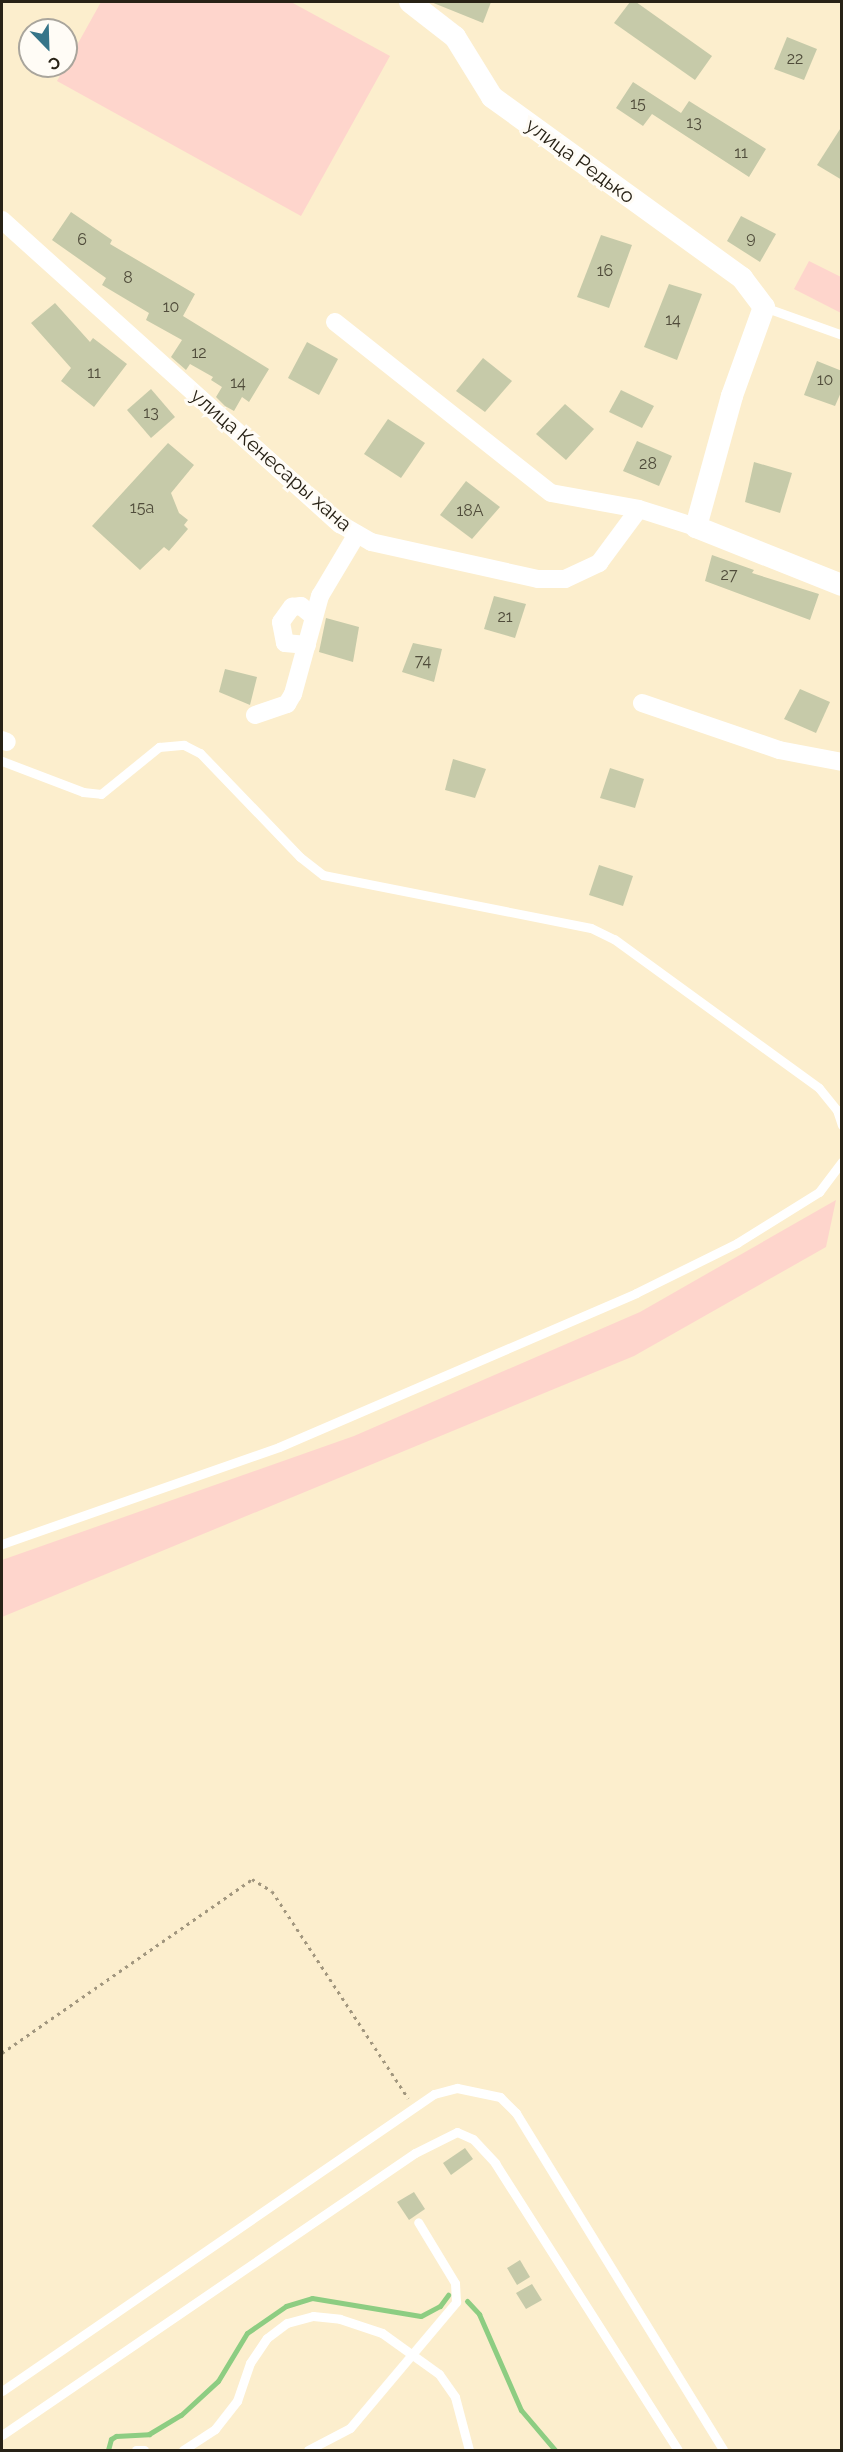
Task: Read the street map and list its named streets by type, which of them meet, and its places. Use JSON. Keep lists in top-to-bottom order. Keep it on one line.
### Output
{"streets":{"street":["улица Редько","улица Кенесары хана"]},"house_numbers":["22","15","13","11","9","6","16","8","10","14","12","11","10","14","13","28","15а","18А","27","21","74"],"north":"bottom right"}
